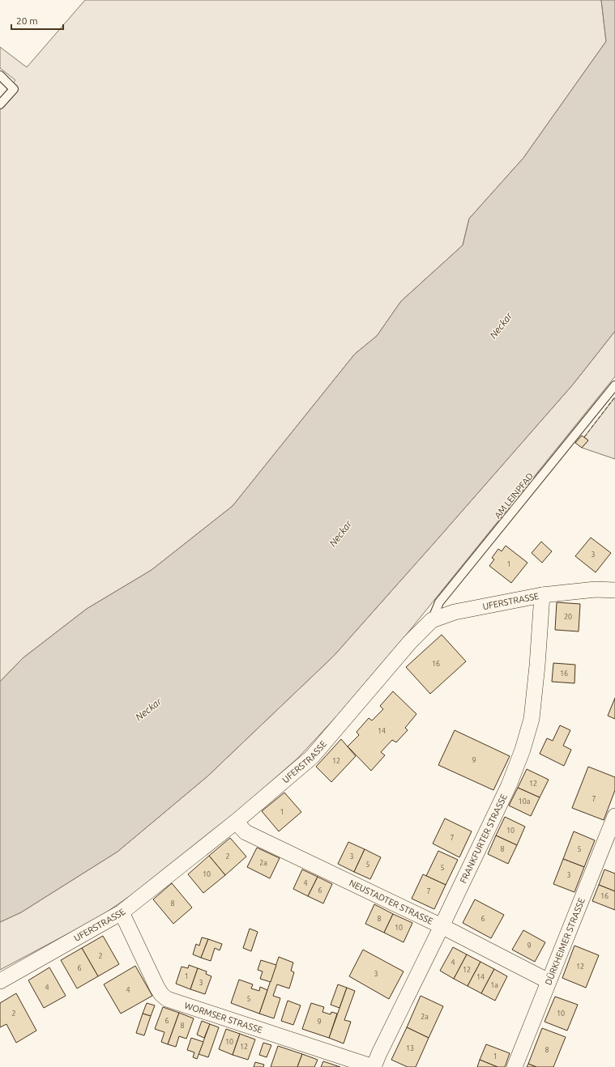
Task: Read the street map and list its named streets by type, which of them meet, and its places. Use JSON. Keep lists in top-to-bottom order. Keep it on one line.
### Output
{"streets":{"street":["UFERSTRASSE","FRANKFURTER STRASSE","NEUSTADTER STRASSE","DÜRKHEIMER STRASSE","WORMSER STRASSE"],"lane":["AM LEINPFAD"]},"crossings":[["AM LEINPFAD","UFERSTRASSE"],["UFERSTRASSE","FRANKFURTER STRASSE"],["UFERSTRASSE","NEUSTADTER STRASSE"],["UFERSTRASSE","WORMSER STRASSE"],["FRANKFURTER STRASSE","NEUSTADTER STRASSE"],["FRANKFURTER STRASSE","WORMSER STRASSE"],["NEUSTADTER STRASSE","DÜRKHEIMER STRASSE"]],"water":["Neckar"],"house_numbers":["3","1","20","16","16","14","9","12","12","7","10a","1","10","7","8","5","2","3","2a","5","5","10","3","4","6","7","16","8","8","6","10","9","2","4","12","6","12","3","1","14","3","1a","4","4","5","2","10","2a","6","9","8","10","12","13","8","1"],"scale_bar":"20 m"}
